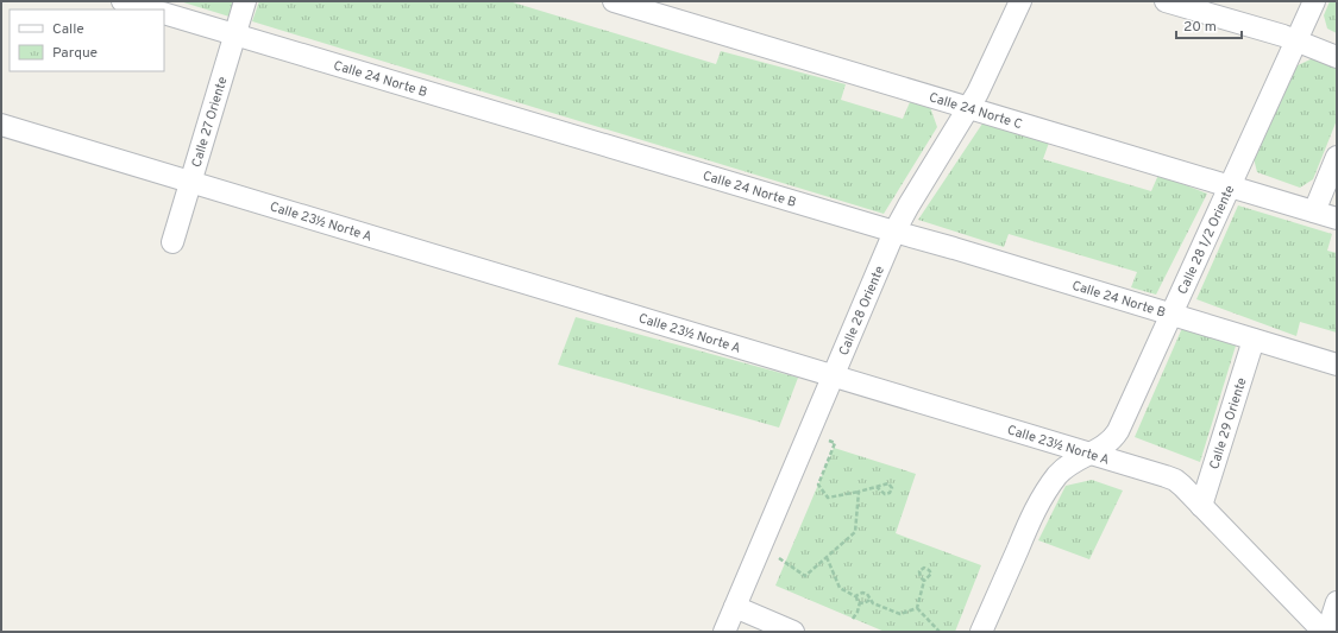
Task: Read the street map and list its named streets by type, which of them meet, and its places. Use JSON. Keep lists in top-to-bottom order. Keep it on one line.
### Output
{"streets":{"street":["Calle 24 Norte B","Calle 24 Norte C","Calle 27 Oriente","Calle 23½ Norte A","Calle 28 1/2 Oriente","Calle 28 Oriente","Calle 29 Oriente"]},"crossings":[["Calle 24 Norte B","Calle 27 Oriente"],["Calle 24 Norte B","Calle 28 1/2 Oriente"],["Calle 24 Norte B","Calle 28 Oriente"],["Calle 24 Norte B","Calle 29 Oriente"],["Calle 24 Norte C","Calle 28 1/2 Oriente"],["Calle 24 Norte C","Calle 28 Oriente"],["Calle 27 Oriente","Calle 23½ Norte A"],["Calle 23½ Norte A","Calle 28 1/2 Oriente"],["Calle 23½ Norte A","Calle 28 Oriente"],["Calle 23½ Norte A","Calle 29 Oriente"]],"legend":["Calle","Parque"],"scale_bar":"20 m"}
